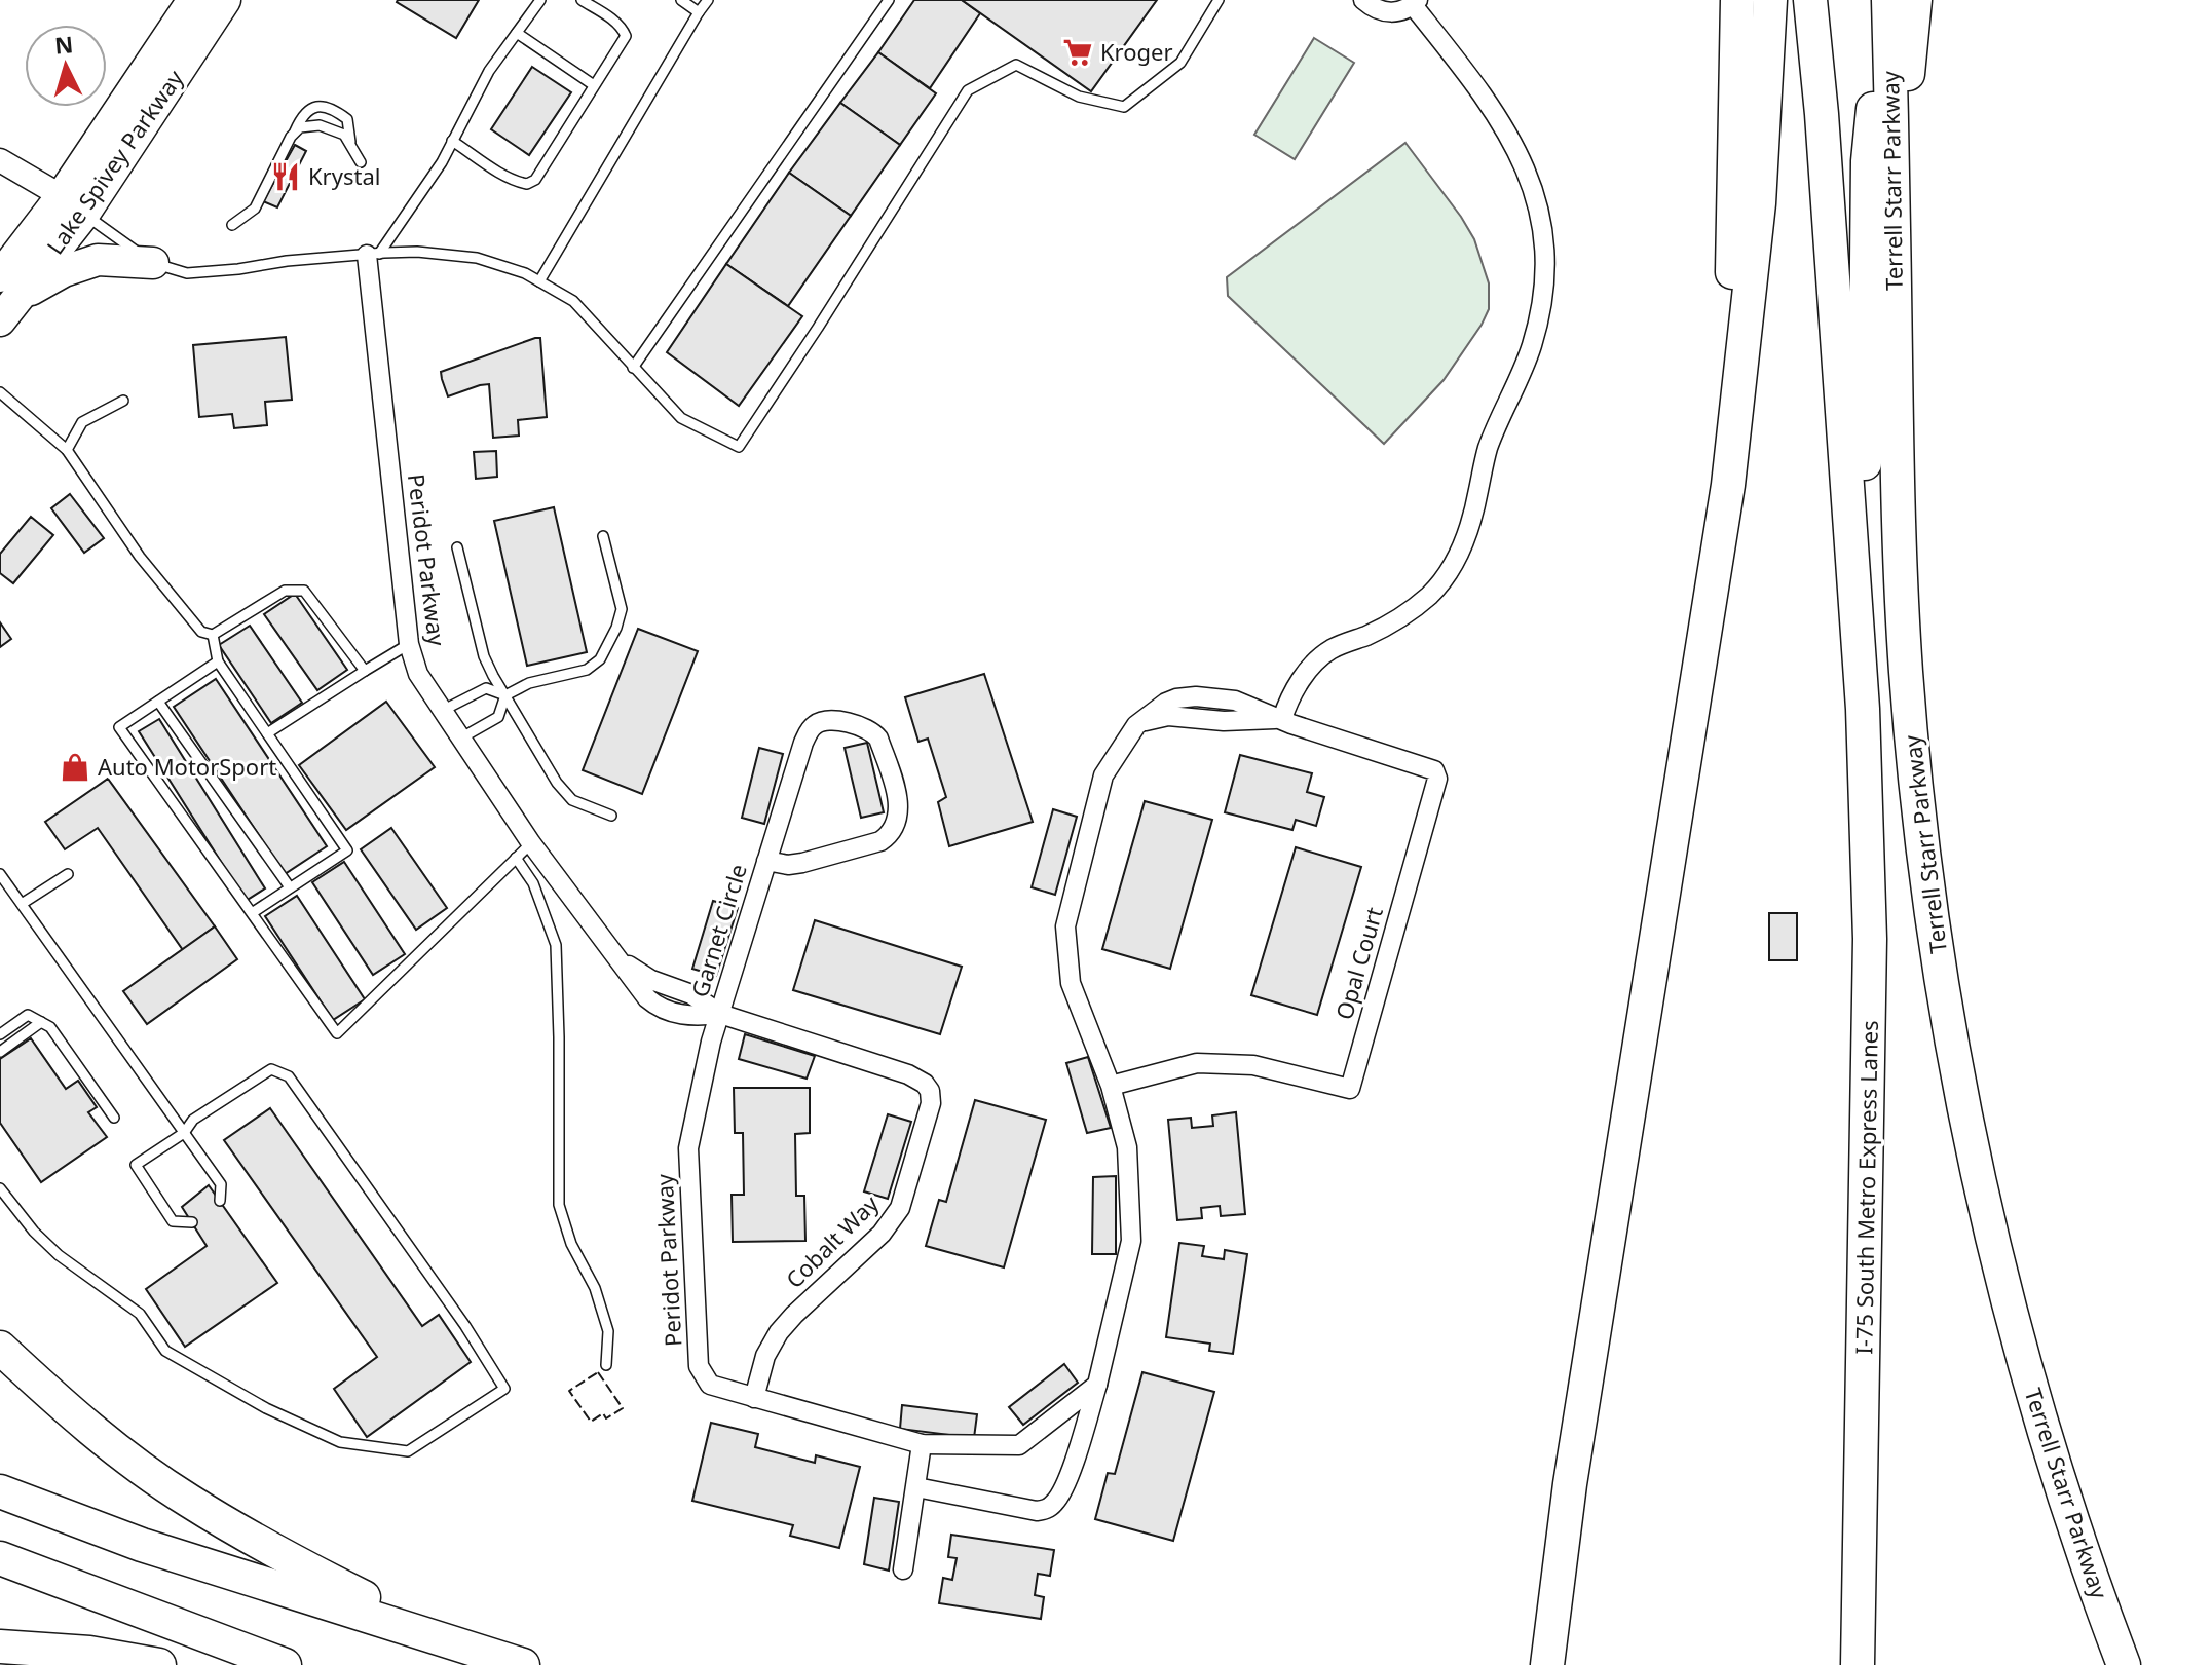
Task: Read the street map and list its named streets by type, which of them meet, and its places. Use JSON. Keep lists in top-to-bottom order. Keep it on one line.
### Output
{"streets":{"highway":["Lake Spivey Parkway","Terrell Starr Parkway","I-75 South Metro Express Lanes"],"street":["Peridot Parkway","Garnet Circle","Opal Court","Cobalt Way"]},"crossings":[["Peridot Parkway","Garnet Circle"],["Peridot Parkway","Cobalt Way"],["Garnet Circle","Cobalt Way"]],"places":{"supermarket":["Kroger"],"restaurant":["Krystal"],"shop":["Auto MotorSport"]},"north":"top"}
